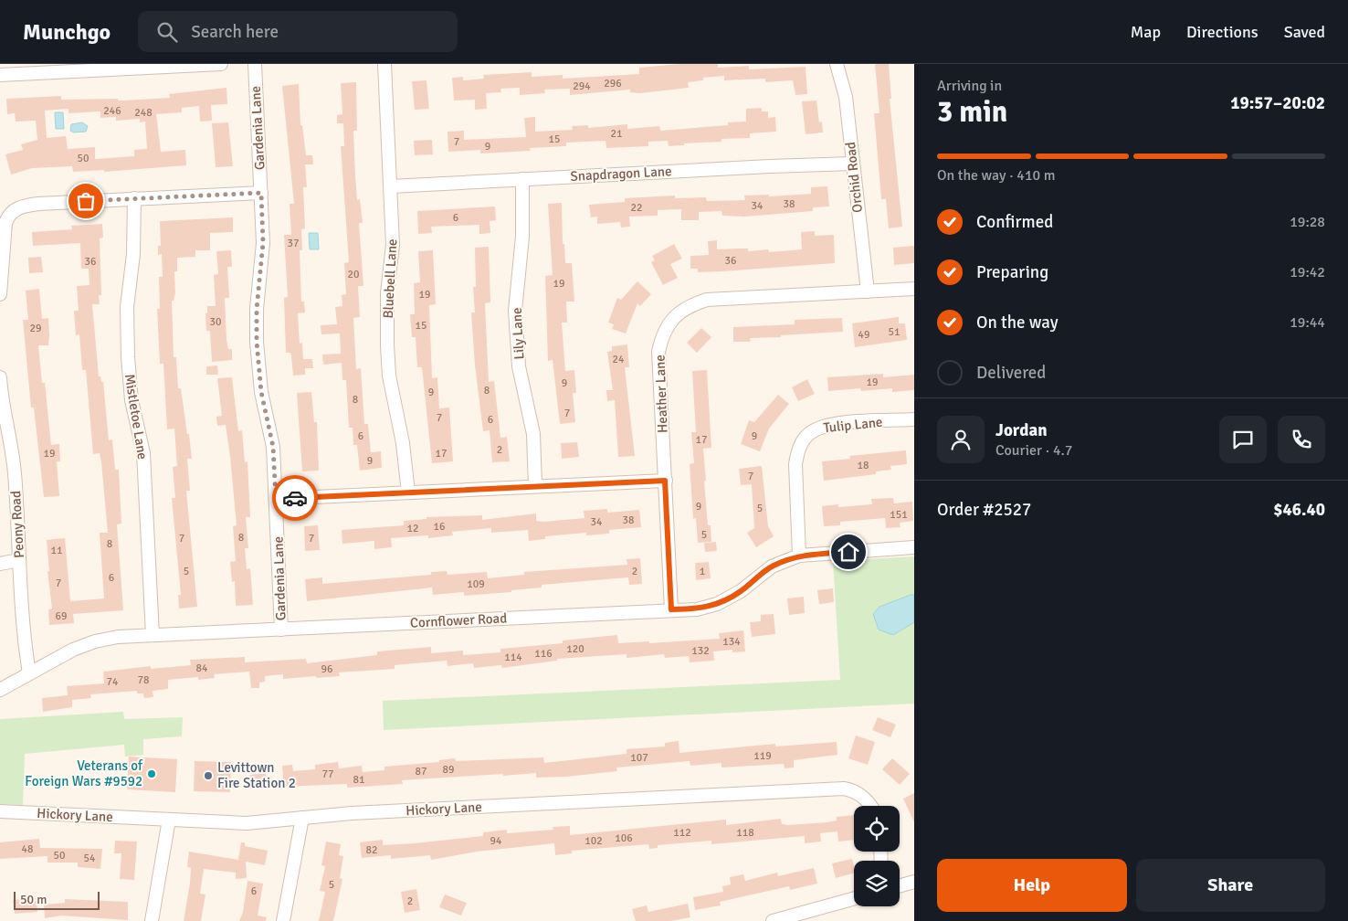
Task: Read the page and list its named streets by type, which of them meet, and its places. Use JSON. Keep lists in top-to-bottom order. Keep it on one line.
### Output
{"streets":{"street":["Gardenia Lane","Snapdragon Lane","Orchid Road","Bluebell Lane","Lily Lane","Heather Lane","Mistletoe Lane","Tulip Lane","Peony Road","Cornflower Road","Hickory Lane"]},"crossings":[["Gardenia Lane","Cornflower Road"],["Snapdragon Lane","Orchid Road"],["Snapdragon Lane","Bluebell Lane"],["Snapdragon Lane","Lily Lane"],["Orchid Road","Heather Lane"],["Heather Lane","Cornflower Road"],["Mistletoe Lane","Cornflower Road"],["Tulip Lane","Cornflower Road"],["Peony Road","Cornflower Road"]],"places":["Veterans of Foreign Wars #9592","Levittown Fire Station 2"],"house_numbers":["296","294","246","248","21","15","7","9","50","38","34","22","6","37","36","36","20","19","19","30","15","29","51","49","24","19","9","8","9","8","7","7","6","6","9","17","2","19","17","9","18","7","9","5","151","38","34","16","12","5","8","7","7","8","11","5","2","1","6","7","109","69","134","120","132","116","114","84","96","78","74","119","107","89","87","77","81","112","118","106","94","102","48","82","50","54","5","6","2"],"scale_bar":"50 m","page":{"header":"Munchgo","search":"Search here","nav":["Map","Directions","Saved"],"heading":["3 min","Arriving in","19:57–20:02"],"panel":["Jordan","Courier · 4.7","Order #2527","$46.40"],"bar":"On the way · 410 m","list":[["Confirmed","19:28"],["Preparing","19:42"],["On the way","19:44"],"Delivered"],"buttons":["Help","Share"],"scale":"50 m"}}
